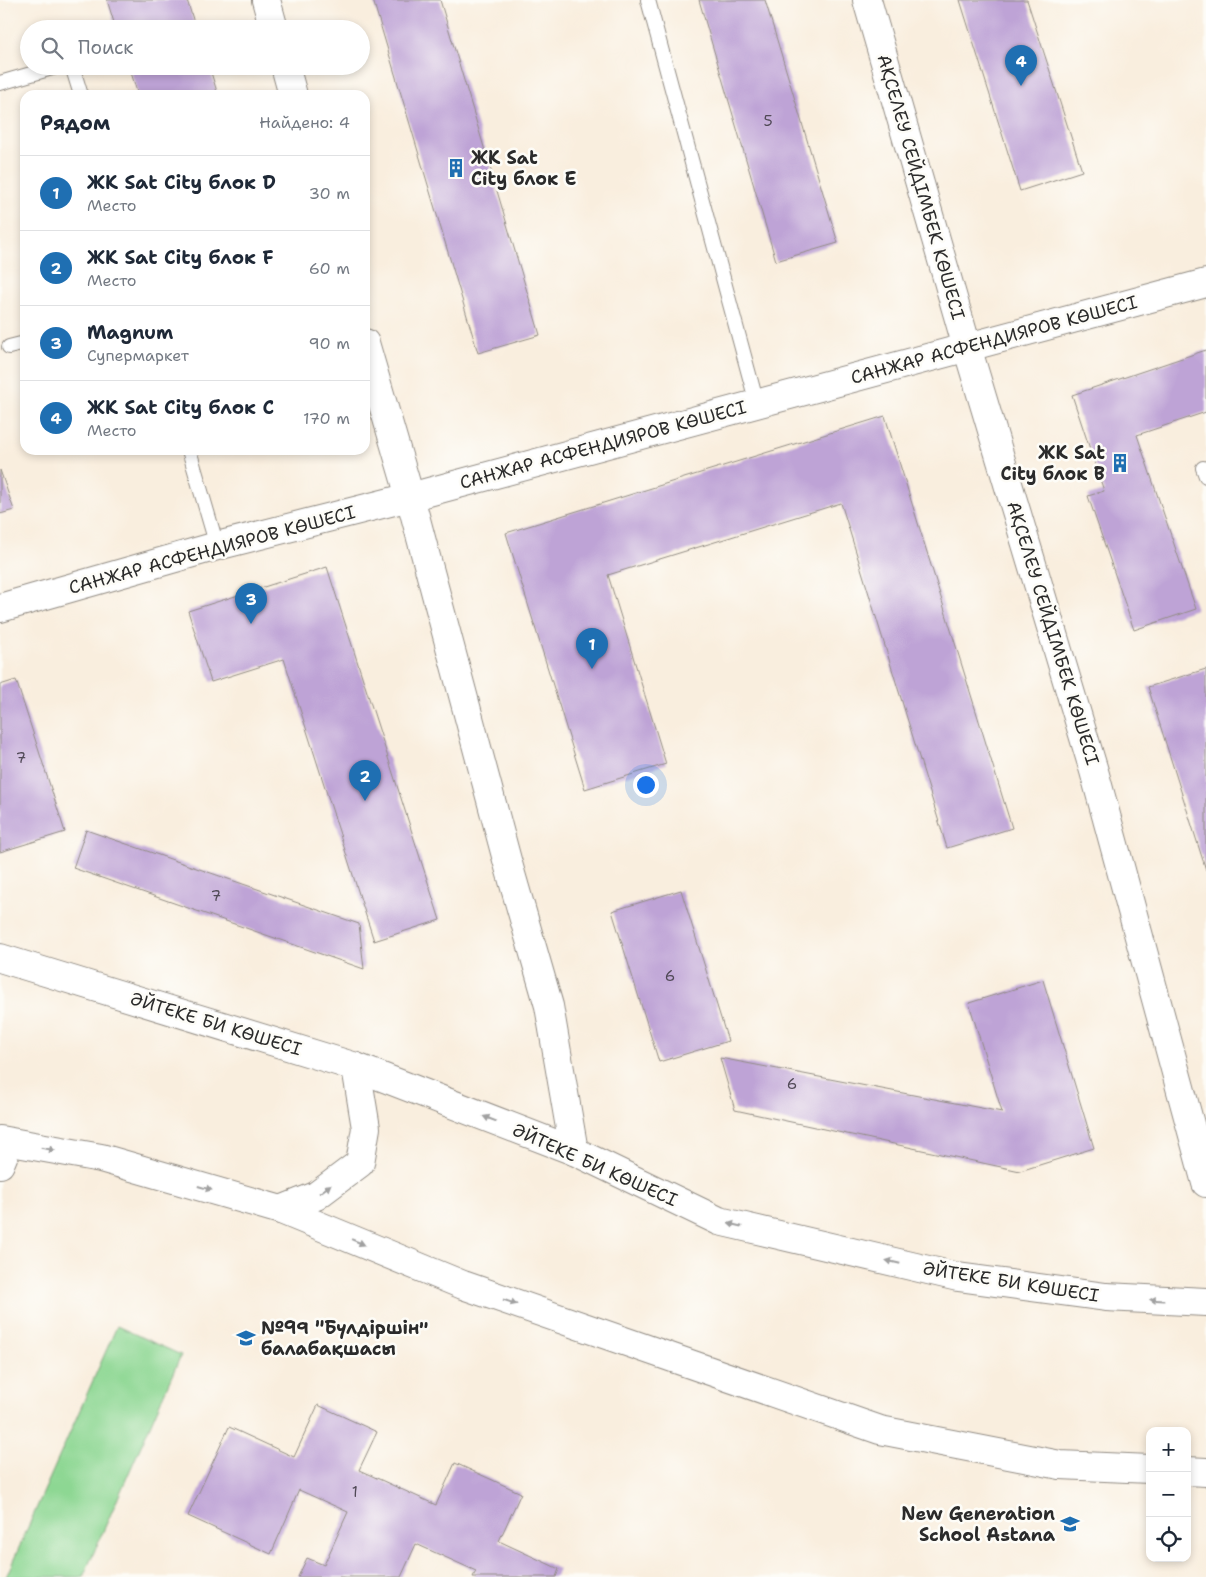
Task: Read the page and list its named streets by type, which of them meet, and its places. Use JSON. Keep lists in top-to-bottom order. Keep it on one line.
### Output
{"streets":{"street":["АҚСЕЛЕУ СЕЙДІМБЕК КӨШЕСІ","САНЖАР АСФЕНДИЯРОВ КӨШЕСІ","ӘЙТЕКЕ БИ КӨШЕСІ"]},"crossings":[["АҚСЕЛЕУ СЕЙДІМБЕК КӨШЕСІ","САНЖАР АСФЕНДИЯРОВ КӨШЕСІ"]],"places":{"building":["ЖК Sat City блок E","ЖК Sat City блок B"],"school or university":["№99 \"Бүлдіршін\" балабақшасы","New Generation School Astana"]},"house_numbers":["5","7","7","6","6","1"],"page":{"search":"Поиск","pins":["4","3","1","2"],"heading":["Рядом","Найдено: 4"],"list":[{"mark":"1","name":"ЖК Sat City блок D","note":"Место","value":"30 m"},{"mark":"2","name":"ЖК Sat City блок F","note":"Место","value":"60 m"},{"mark":"3","name":"Magnum","note":"Супермаркет","value":"90 m"},{"mark":"4","name":"ЖК Sat City блок C","note":"Место","value":"170 m"}],"map_buttons":["+","−"]}}
